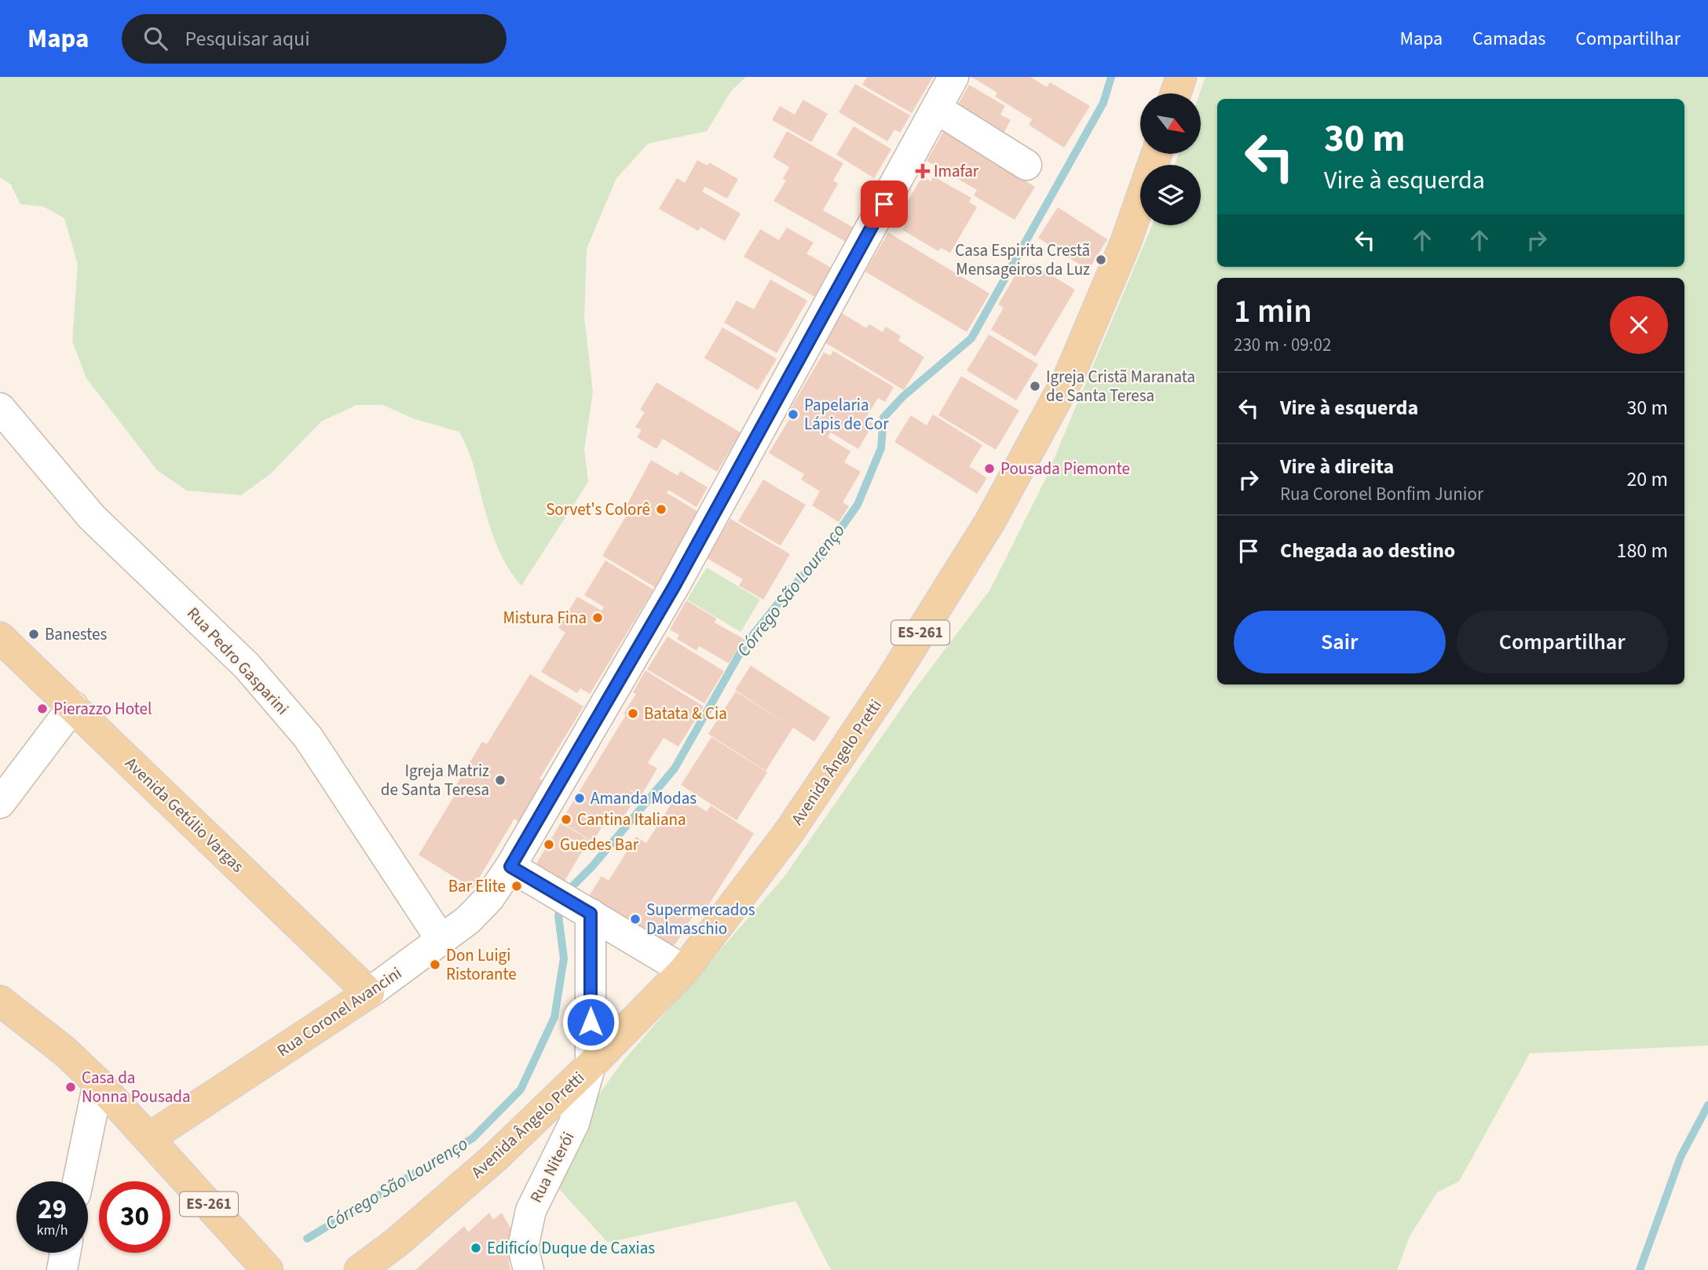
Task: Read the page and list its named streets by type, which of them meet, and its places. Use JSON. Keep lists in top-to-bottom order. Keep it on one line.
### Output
{"streets":{"main road":["ES-261","Avenida Ângelo Pretti","Avenida Getúlio Vargas","Rua Coronel Avancini"],"street":["Rua Pedro Gasparini","Rua Niterói"]},"crossings":[["ES-261","Rua Coronel Avancini"],["Rua Pedro Gasparini","Rua Coronel Avancini"],["Avenida Ângelo Pretti","Rua Niterói"],["Avenida Getúlio Vargas","Rua Coronel Avancini"]],"water":["Córrego São Lourenço"],"places":{"health":["Imafar"],"other":["Casa Espirita Crestã Mensageiros da Luz","Igreja Cristã Maranata de Santa Teresa","Papelaria Lápis de Cor","Pousada Piemonte","Sorvet's Colorê","Mistura Fina","Banestes","Pierazzo Hotel","Batata & Cia","Igreja Matriz de Santa Teresa","Amanda Modas","Cantina Italiana","Guedes Bar","Bar Elite","Supermercados Dalmaschio","Don Luigi Ristorante","Casa da Nonna Pousada","Edificío Duque de Caxias"]},"north":"bottom right","page":{"header":"Mapa","search":"Pesquisar aqui","nav":["Mapa","Camadas","Compartilhar"],"turn":["30 m","Vire à esquerda"],"heading":["1 min","230 m · 09:02"],"list":[{"name":"Vire à esquerda","value":"30 m"},{"name":"Vire à direita","note":"Rua Coronel Bonfim Junior","value":"20 m"},{"name":"Chegada ao destino","value":"180 m"}],"buttons":["Sair","Compartilhar"],"speed":"29 km/h","limit":"30"}}
